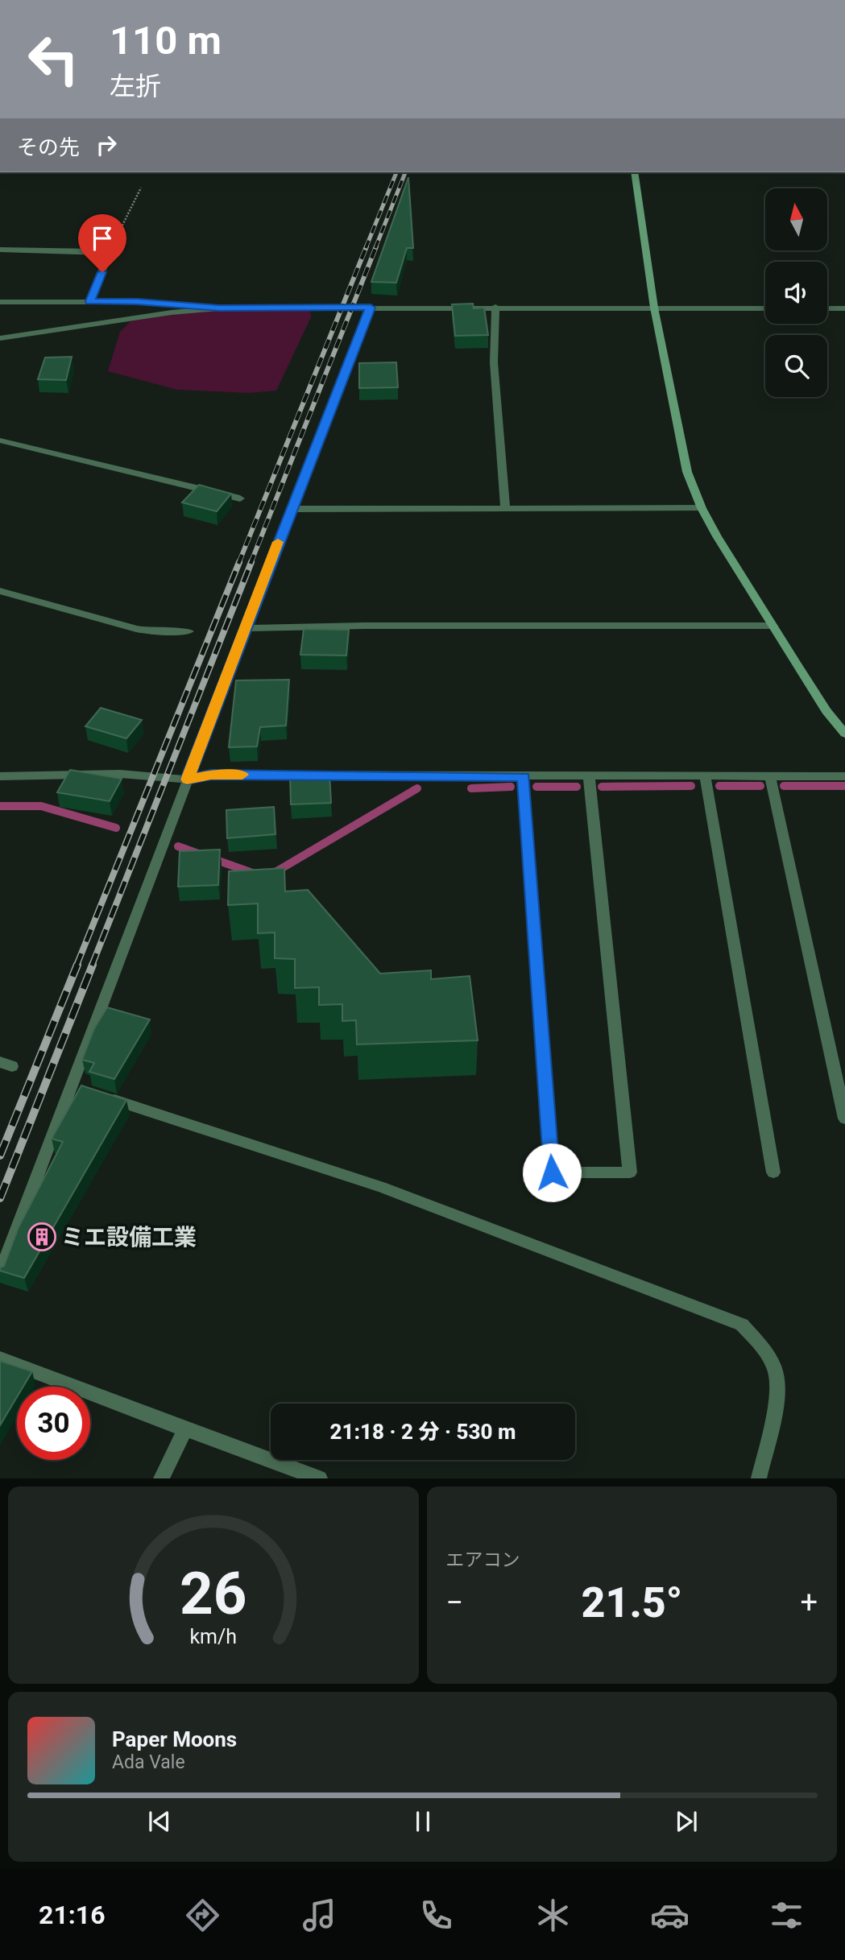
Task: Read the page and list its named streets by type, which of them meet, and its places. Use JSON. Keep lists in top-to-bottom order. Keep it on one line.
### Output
{"places":{"building":["ミエ設備工業"]},"north":"top","page":{"turn":["110 m","左折"],"then":"その先","limit":"30","trip":"21:18 · 2 分 · 530 m","tile":"エアコン","heat":["−","21.5°","+"],"song":["Paper Moons","Ada Vale"],"tabs":"21:16","gauge":["26","km/h"]}}
